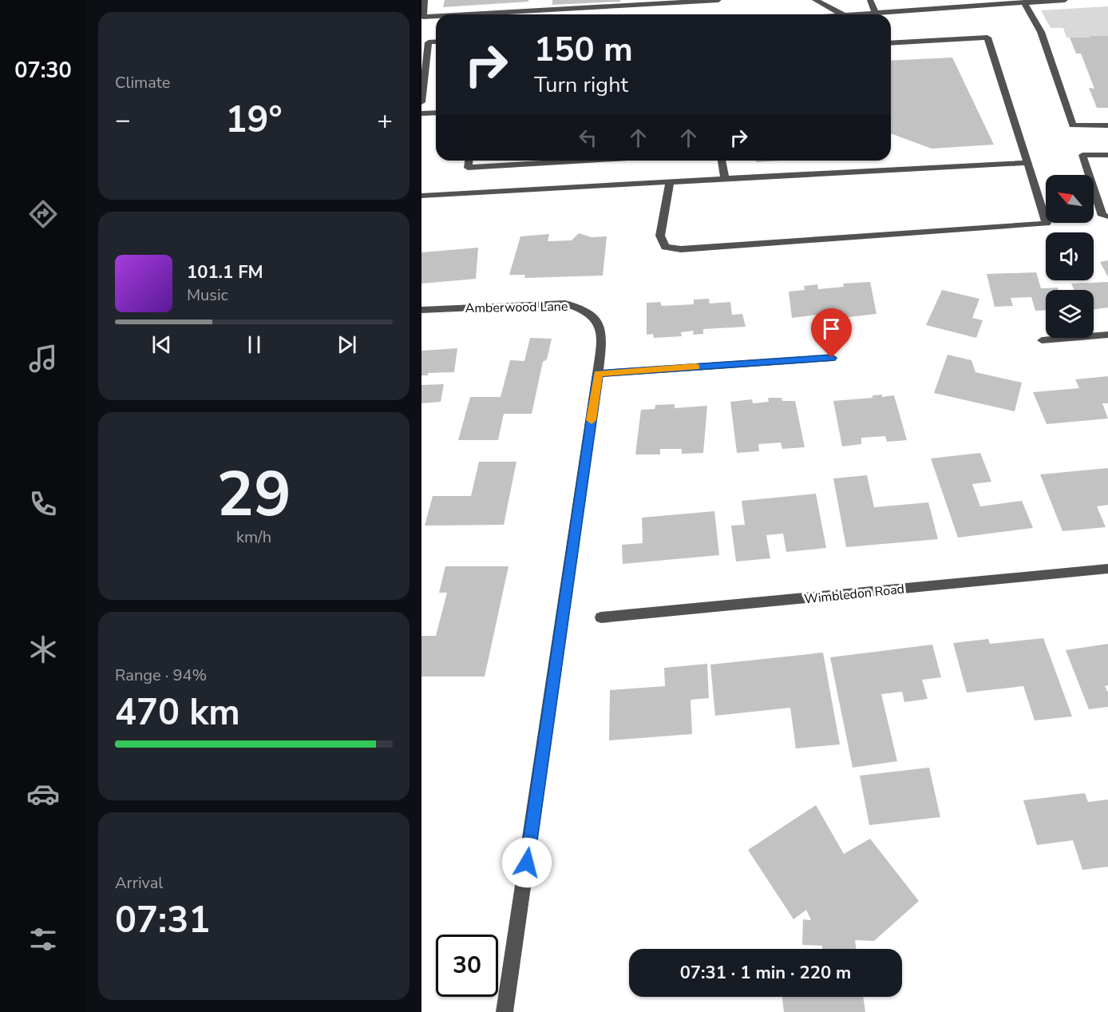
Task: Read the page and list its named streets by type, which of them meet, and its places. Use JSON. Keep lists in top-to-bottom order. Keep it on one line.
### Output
{"streets":{"street":["Amberwood Lane","Wimbledon Road"]},"north":"top left","page":{"tabs":"07:30","tile":["Climate",["29","km/h"],["Range · 94%","470 km"],["Arrival","07:31"]],"turn":["150 m","Turn right"],"heat":["−","19°","+"],"song":["101.1 FM","Music"],"limit":"30","trip":"07:31 · 1 min · 220 m"}}
